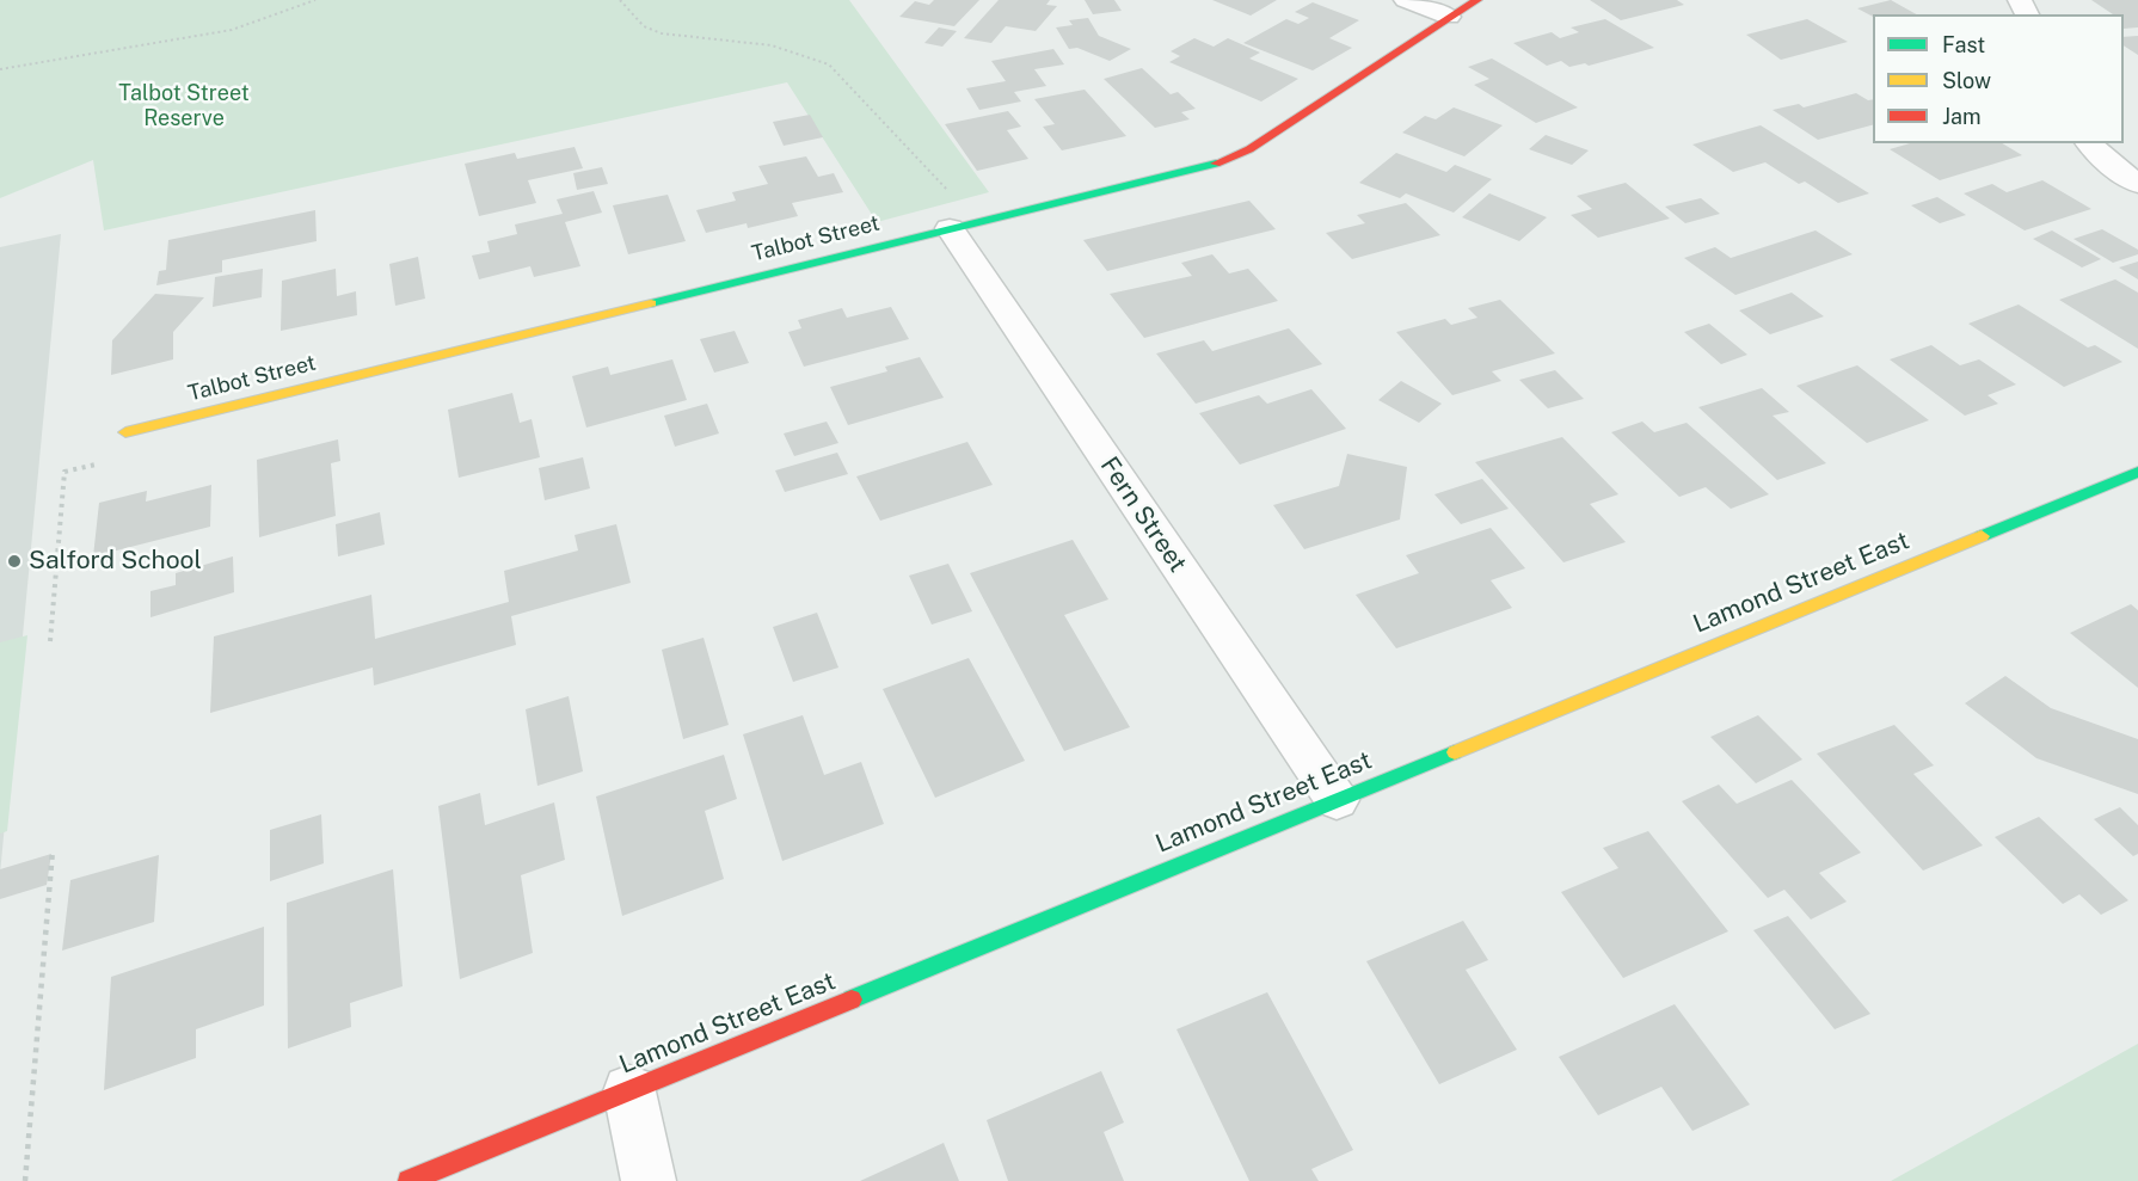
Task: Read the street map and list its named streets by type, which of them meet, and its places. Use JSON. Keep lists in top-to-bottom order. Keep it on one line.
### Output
{"streets":{"street":["Talbot Street","Fern Street","Lamond Street East"]},"crossings":[["Talbot Street","Fern Street"],["Fern Street","Lamond Street East"]],"parks":["Talbot Street Reserve"],"places":["Salford School"],"legend":["Fast","Slow","Jam"]}
